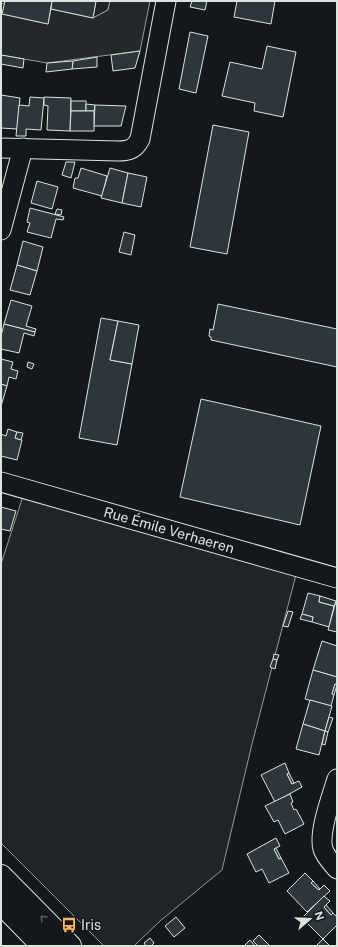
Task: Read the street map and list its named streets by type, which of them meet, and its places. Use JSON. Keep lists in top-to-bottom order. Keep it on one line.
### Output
{"streets":{"street":["Rue Émile Verhaeren"]},"places":{"bus stop":["Iris"]},"north":"right"}
